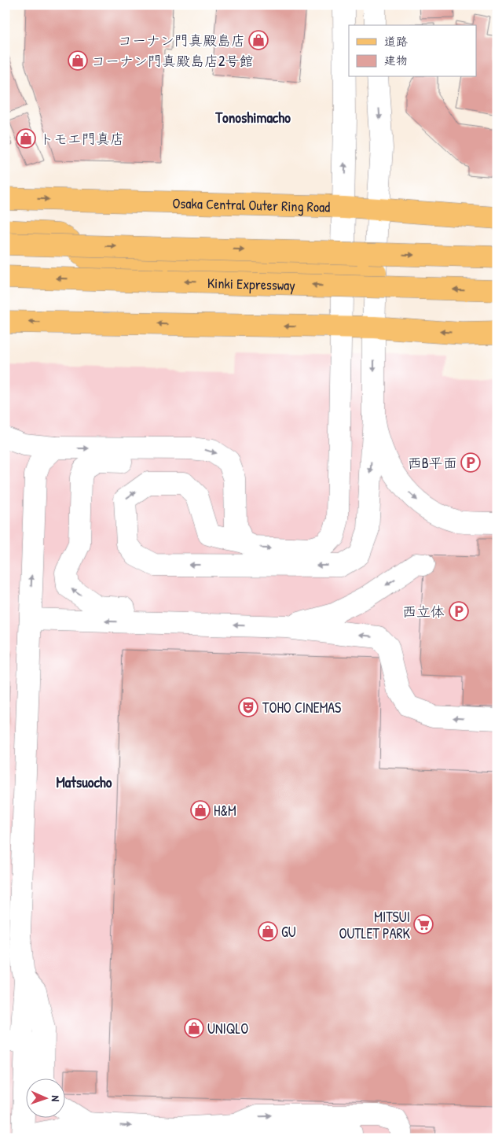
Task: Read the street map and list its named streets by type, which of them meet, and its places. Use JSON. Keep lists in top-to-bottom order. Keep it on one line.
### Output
{"streets":{"main road":["Osaka Central Outer Ring Road","Kinki Expressway"]},"districts":["Tonoshimacho","Matsuocho"],"places":{"shop":["コーナン門真殿島店","コーナン門真殿島店2号館","トモエ門真店","H&M","GU","UNIQLO"],"parking":["西B平面","西立体"],"theatre":["TOHO CINEMAS"],"supermarket":["MITSUI OUTLET PARK"]},"legend":["道路","建物"],"north":"right"}
